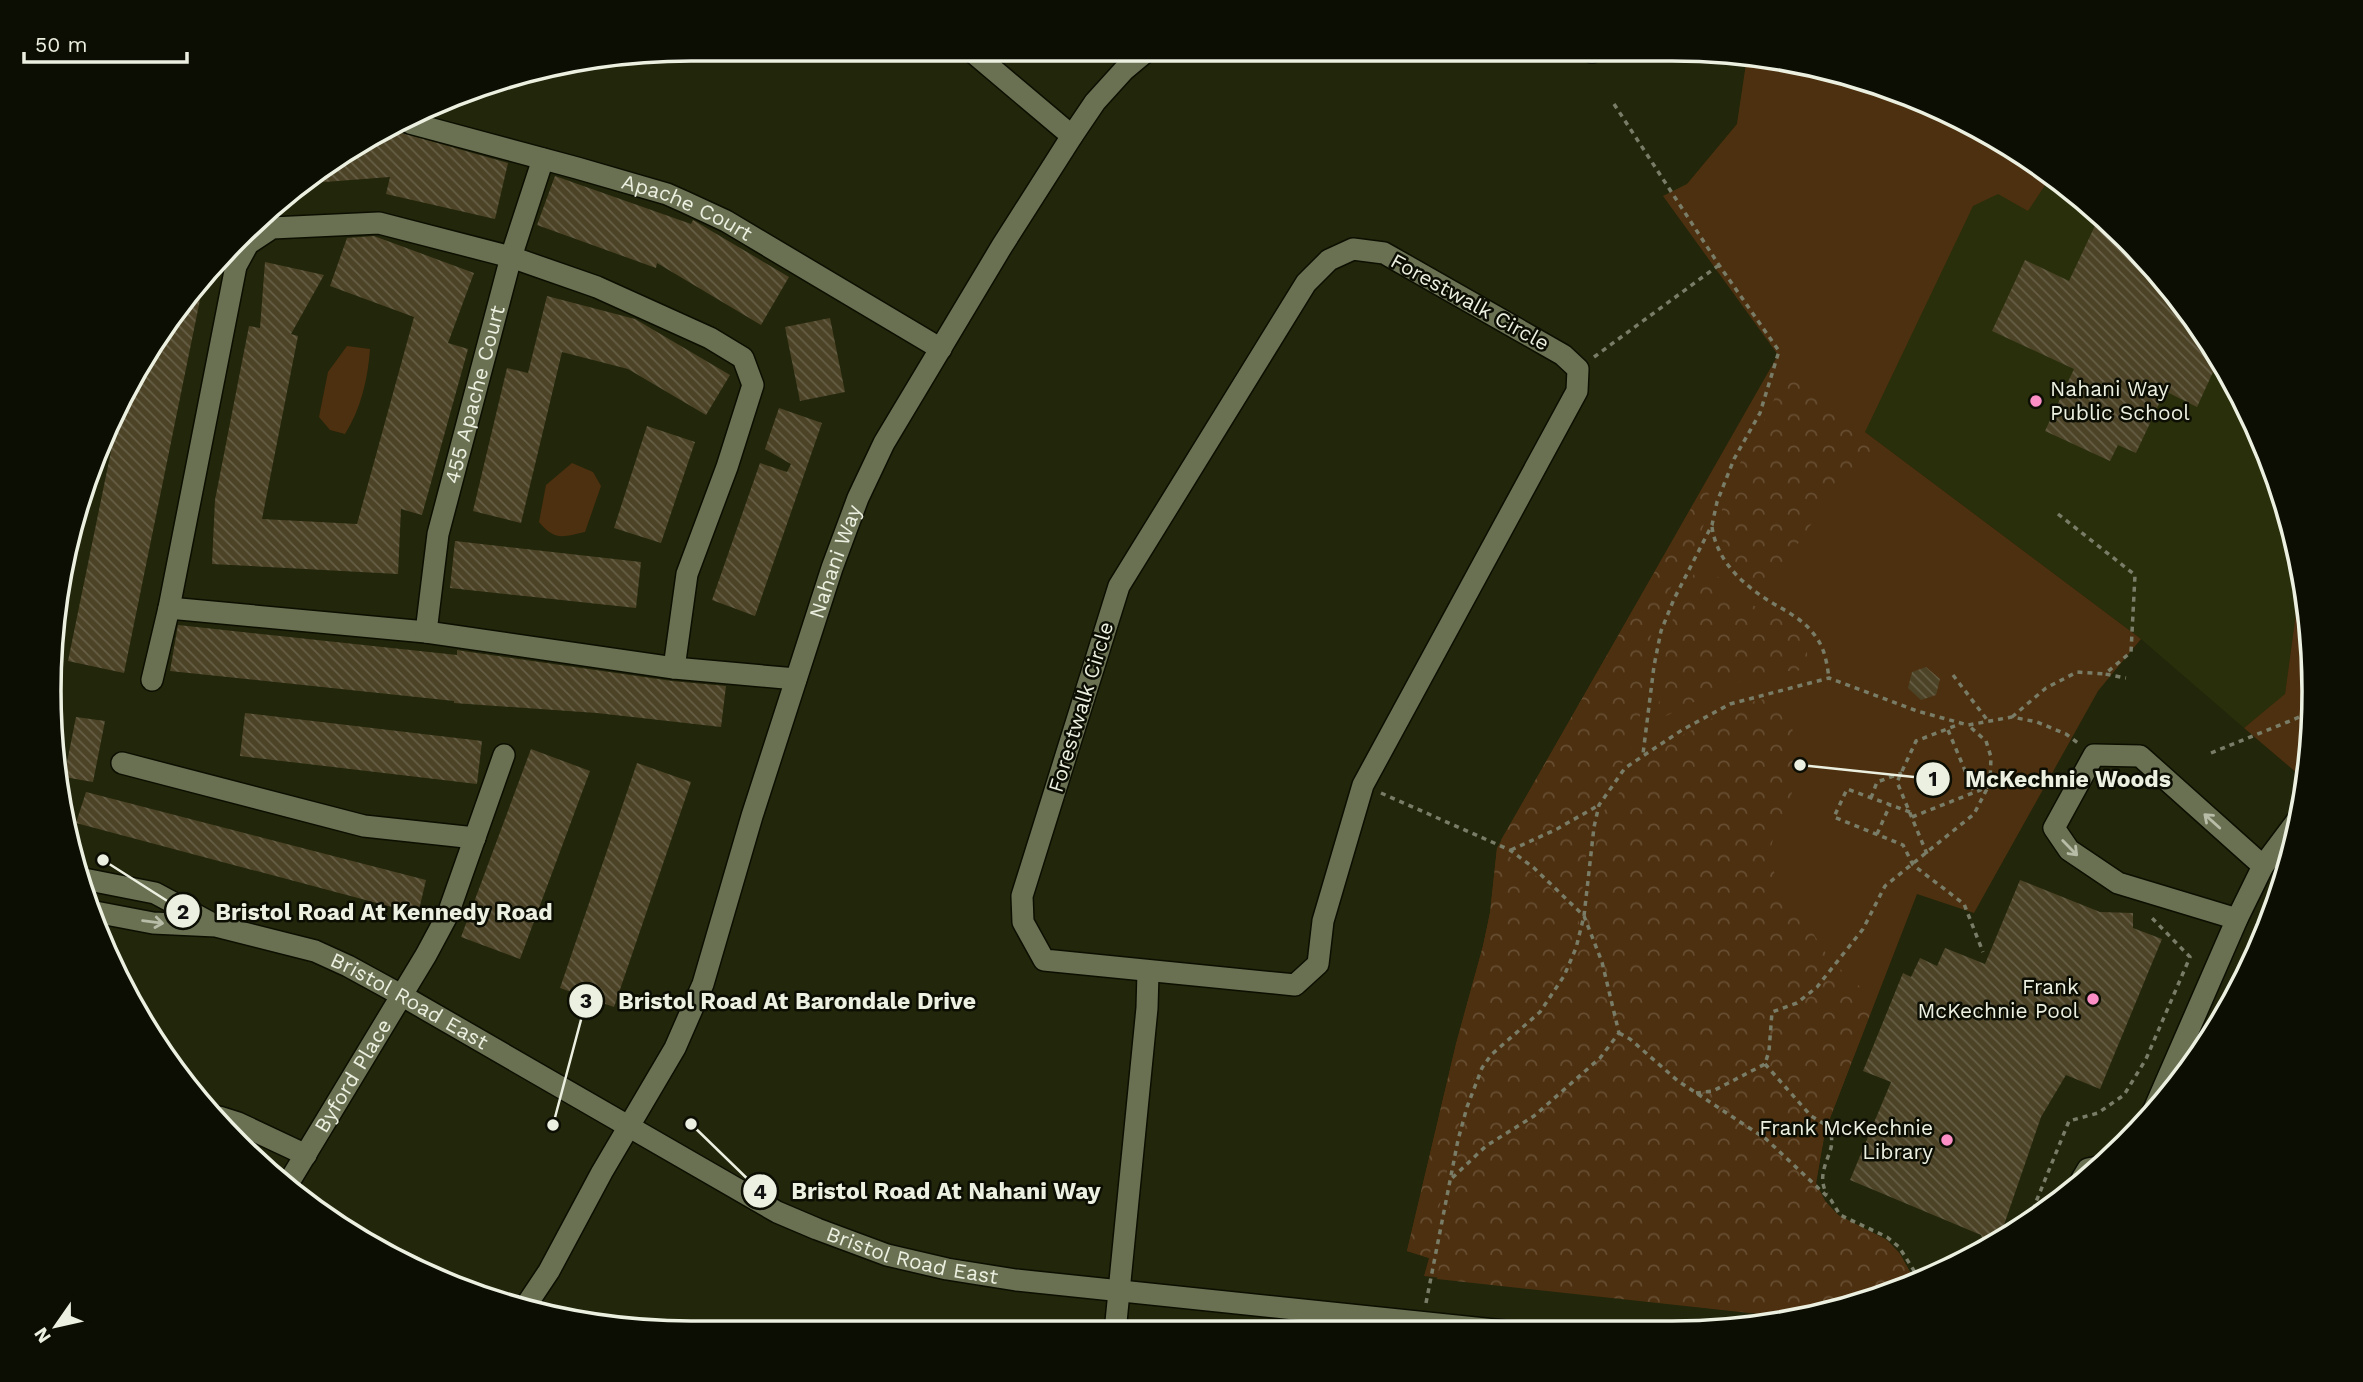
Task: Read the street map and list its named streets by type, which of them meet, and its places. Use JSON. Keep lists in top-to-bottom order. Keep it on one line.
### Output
{"streets":{"street":["Apache Court","Forestwalk Circle","455 Apache Court","Nahani Way","Bristol Road East","Byford Place"]},"crossings":[["Apache Court","455 Apache Court"],["Apache Court","Nahani Way"],["Nahani Way","Bristol Road East"],["Bristol Road East","Byford Place"]],"places":["Nahani Way Public School","McKechnie Woods","Bristol Road At Kennedy Road","Frank McKechnie Pool","Bristol Road At Nahani Way","Bristol Road At Barondale Drive","Frank McKechnie Library"],"scale_bar":"50 m","north":"bottom left"}
